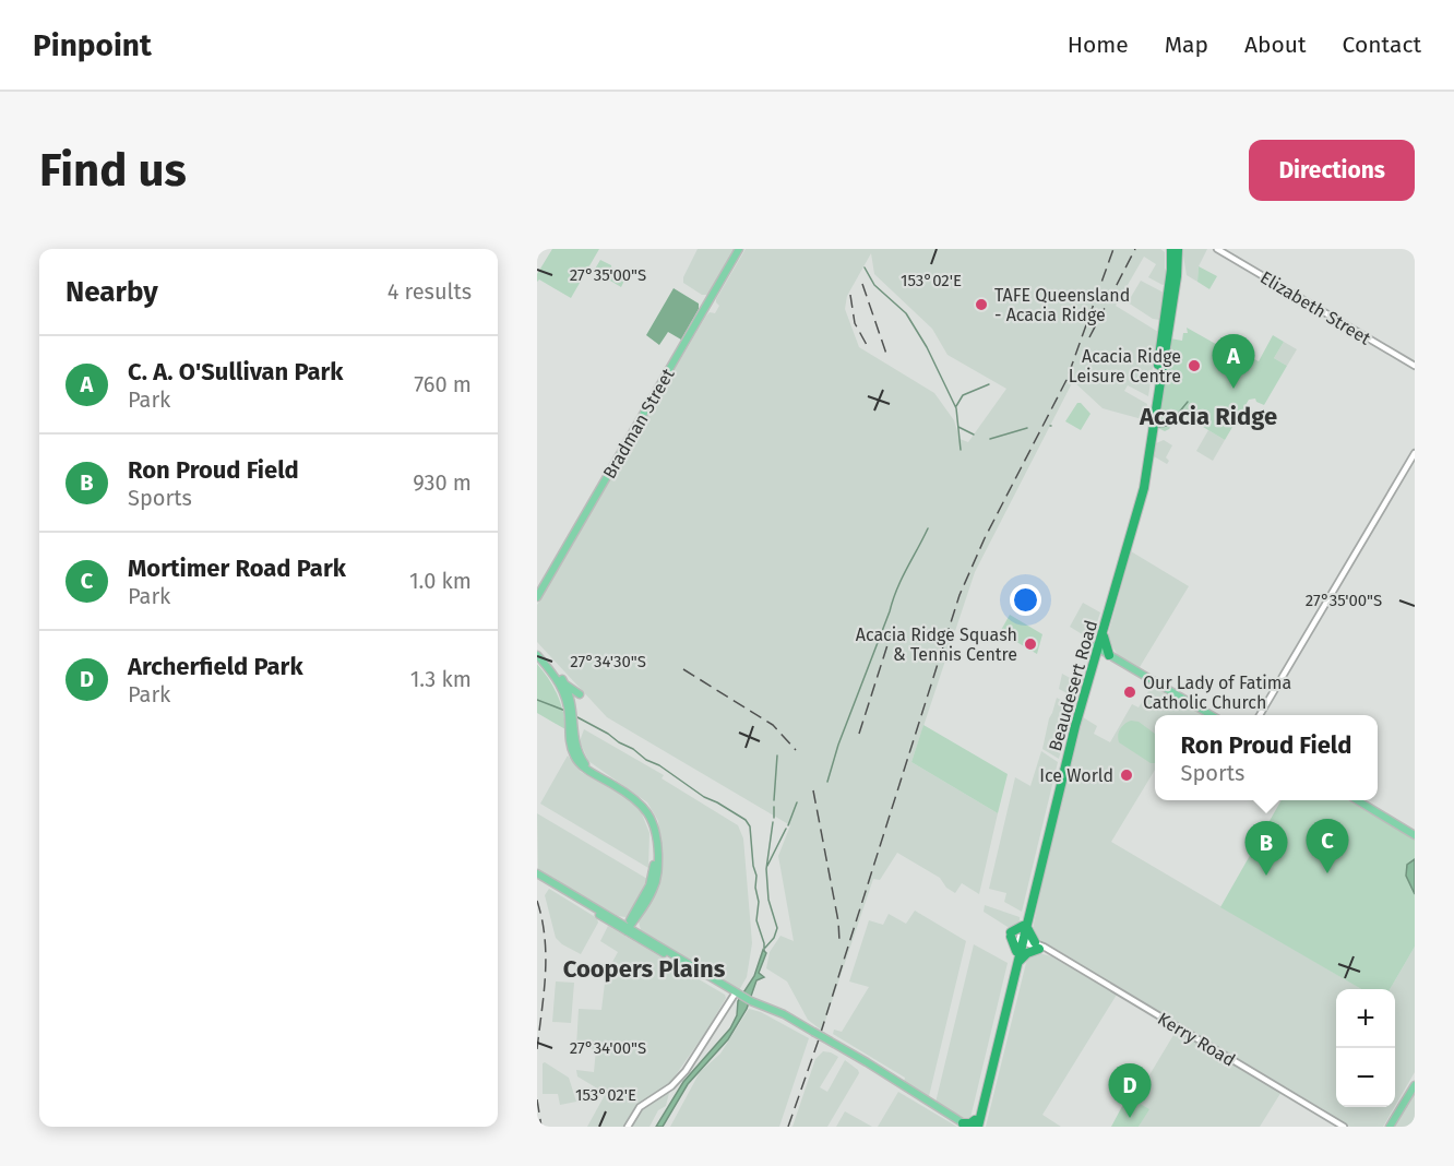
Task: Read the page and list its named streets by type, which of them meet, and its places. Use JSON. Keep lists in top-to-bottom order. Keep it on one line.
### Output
{"streets":{"highway":["Beaudesert Road"],"main road":["Bradman Street"],"street":["Elizabeth Street","Kerry Road"]},"crossings":[["Beaudesert Road","Kerry Road"]],"districts":["Acacia Ridge","Coopers Plains"],"places":["TAFE Queensland - Acacia Ridge","Acacia Ridge Leisure Centre","Acacia Ridge Squash & Tennis Centre","Our Lady of Fatima Catholic Church","Ice World"],"page":{"header":"Pinpoint","nav":["Home","Map","About","Contact"],"buttons":"Directions","title":"Find us","heading":["Nearby","4 results"],"list":[{"mark":"A","name":"C. A. O'Sullivan Park","note":"Park","value":"760 m"},{"mark":"B","name":"Ron Proud Field","note":"Sports","value":"930 m"},{"mark":"C","name":"Mortimer Road Park","note":"Park","value":"1.0 km"},{"mark":"D","name":"Archerfield Park","note":"Park","value":"1.3 km"}],"pins":["A","C","B","D"],"popup":["Ron Proud Field","Sports"],"map_buttons":["+","−"]},"coordinates":["27°35'00\"S","153°02'E","27°34'30\"S","27°34'00\"S"]}
